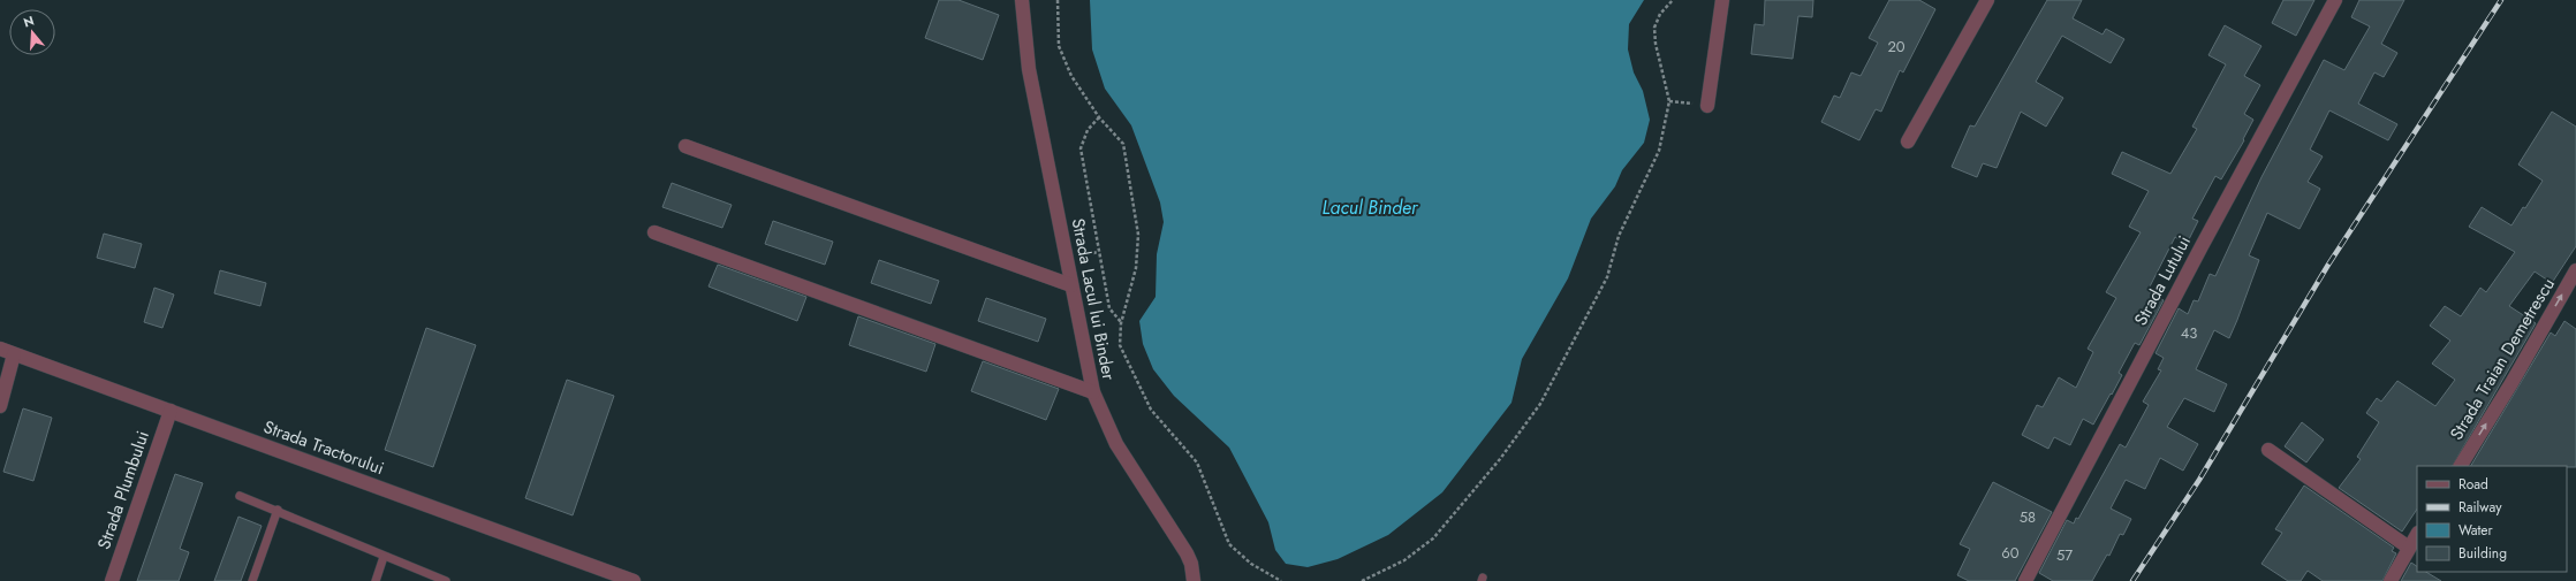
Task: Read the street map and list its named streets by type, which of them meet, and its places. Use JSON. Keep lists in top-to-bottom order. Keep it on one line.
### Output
{"streets":{"street":["Strada Lutului","Strada Lacul lui Binder","Strada Traian Demetrescu","Strada Tractorului","Strada Plumbului"]},"crossings":[["Strada Tractorului","Strada Plumbului"]],"one_way":["Strada Traian Demetrescu"],"water":["Lacul Binder"],"house_numbers":["20","43","58","60","57"],"legend":["Road","Railway","Water","Building"],"north":"top"}
